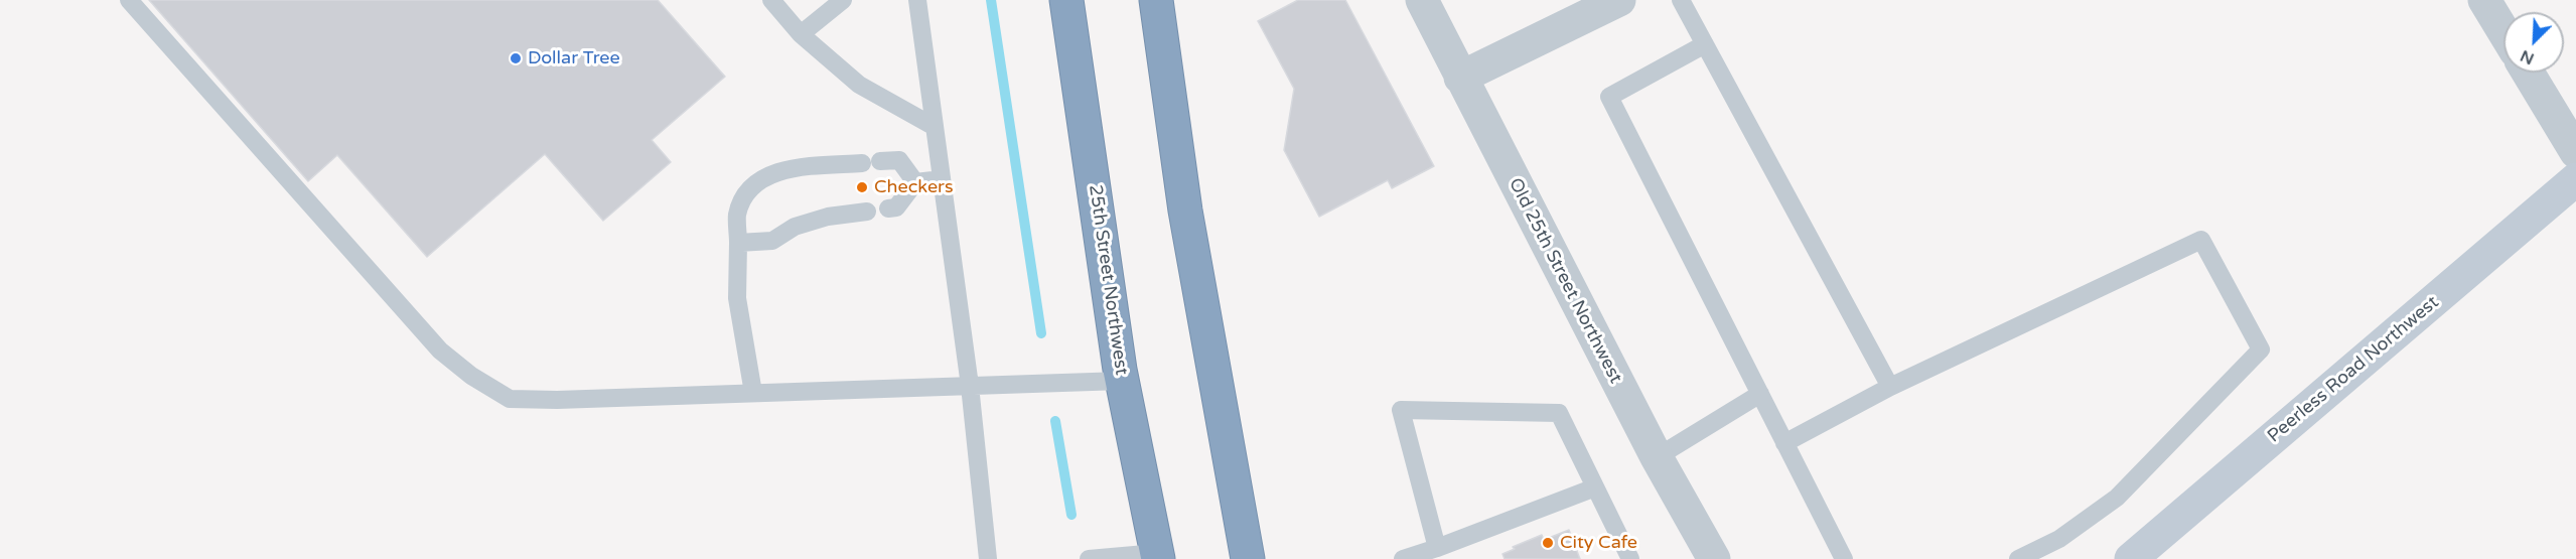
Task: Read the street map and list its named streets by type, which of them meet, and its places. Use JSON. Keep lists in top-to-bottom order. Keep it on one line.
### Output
{"streets":{"highway":["25th Street Northwest"],"street":["Old 25th Street Northwest","Peerless Road Northwest"]},"places":["Dollar Tree","Checkers","City Cafe"],"north":"bottom left"}
